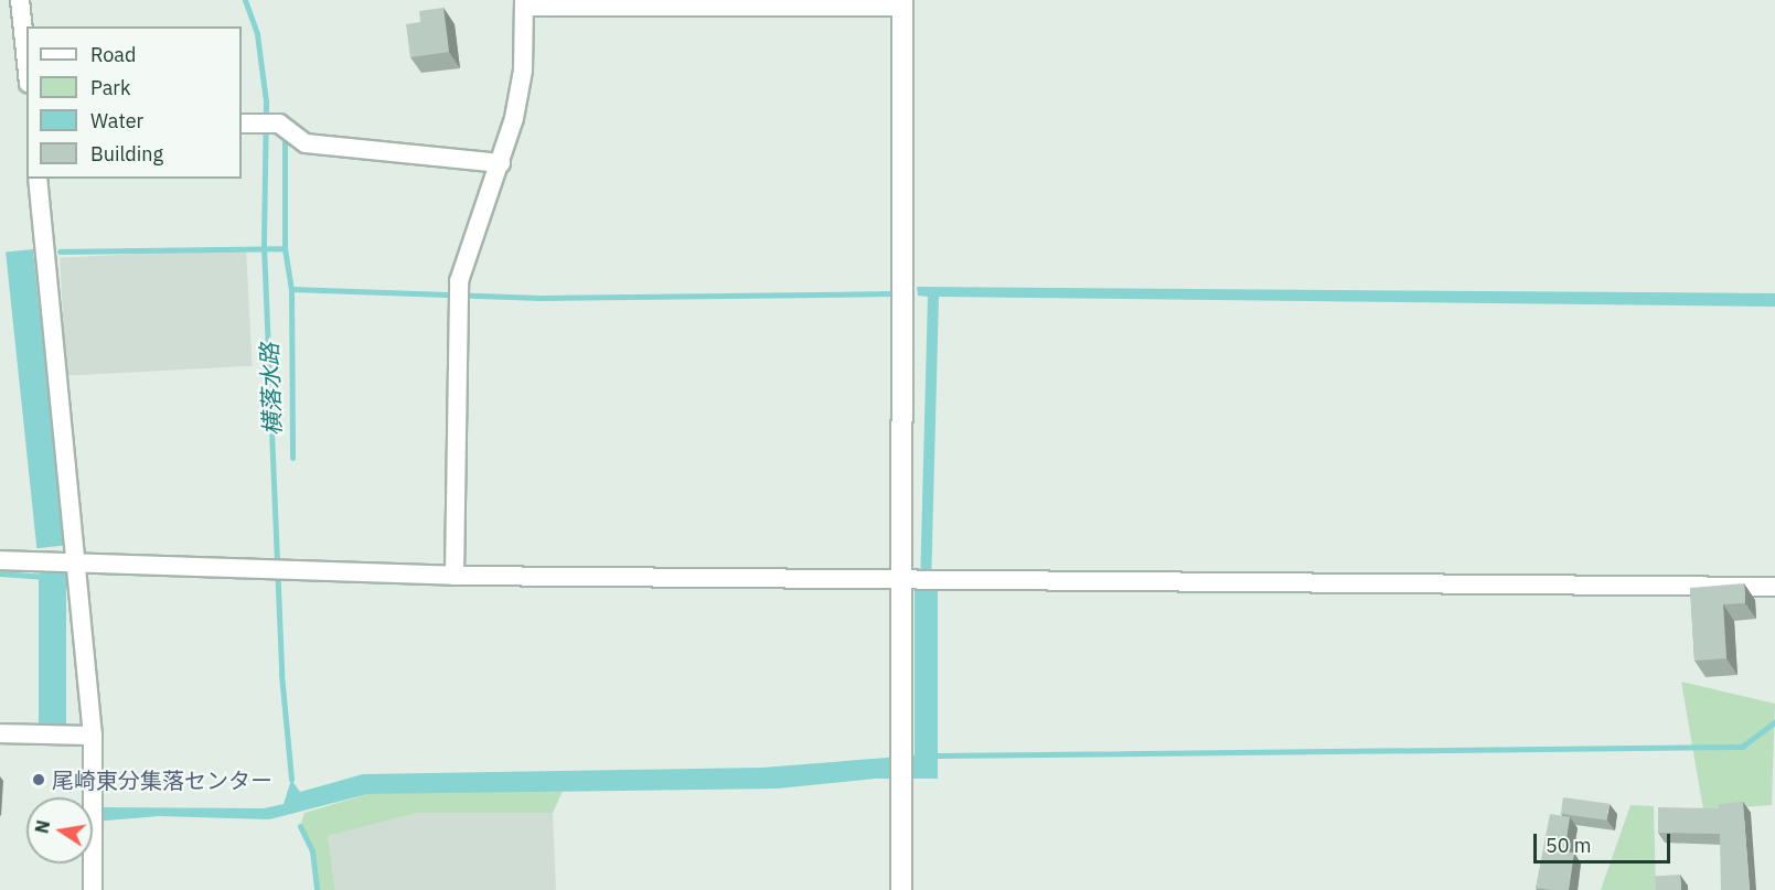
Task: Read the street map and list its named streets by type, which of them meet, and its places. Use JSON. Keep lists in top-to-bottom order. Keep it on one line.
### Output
{"water":["横落水路"],"places":["尾崎東分集落センター"],"legend":["Road","Park","Water","Building"],"scale_bar":"50 m","north":"left"}
